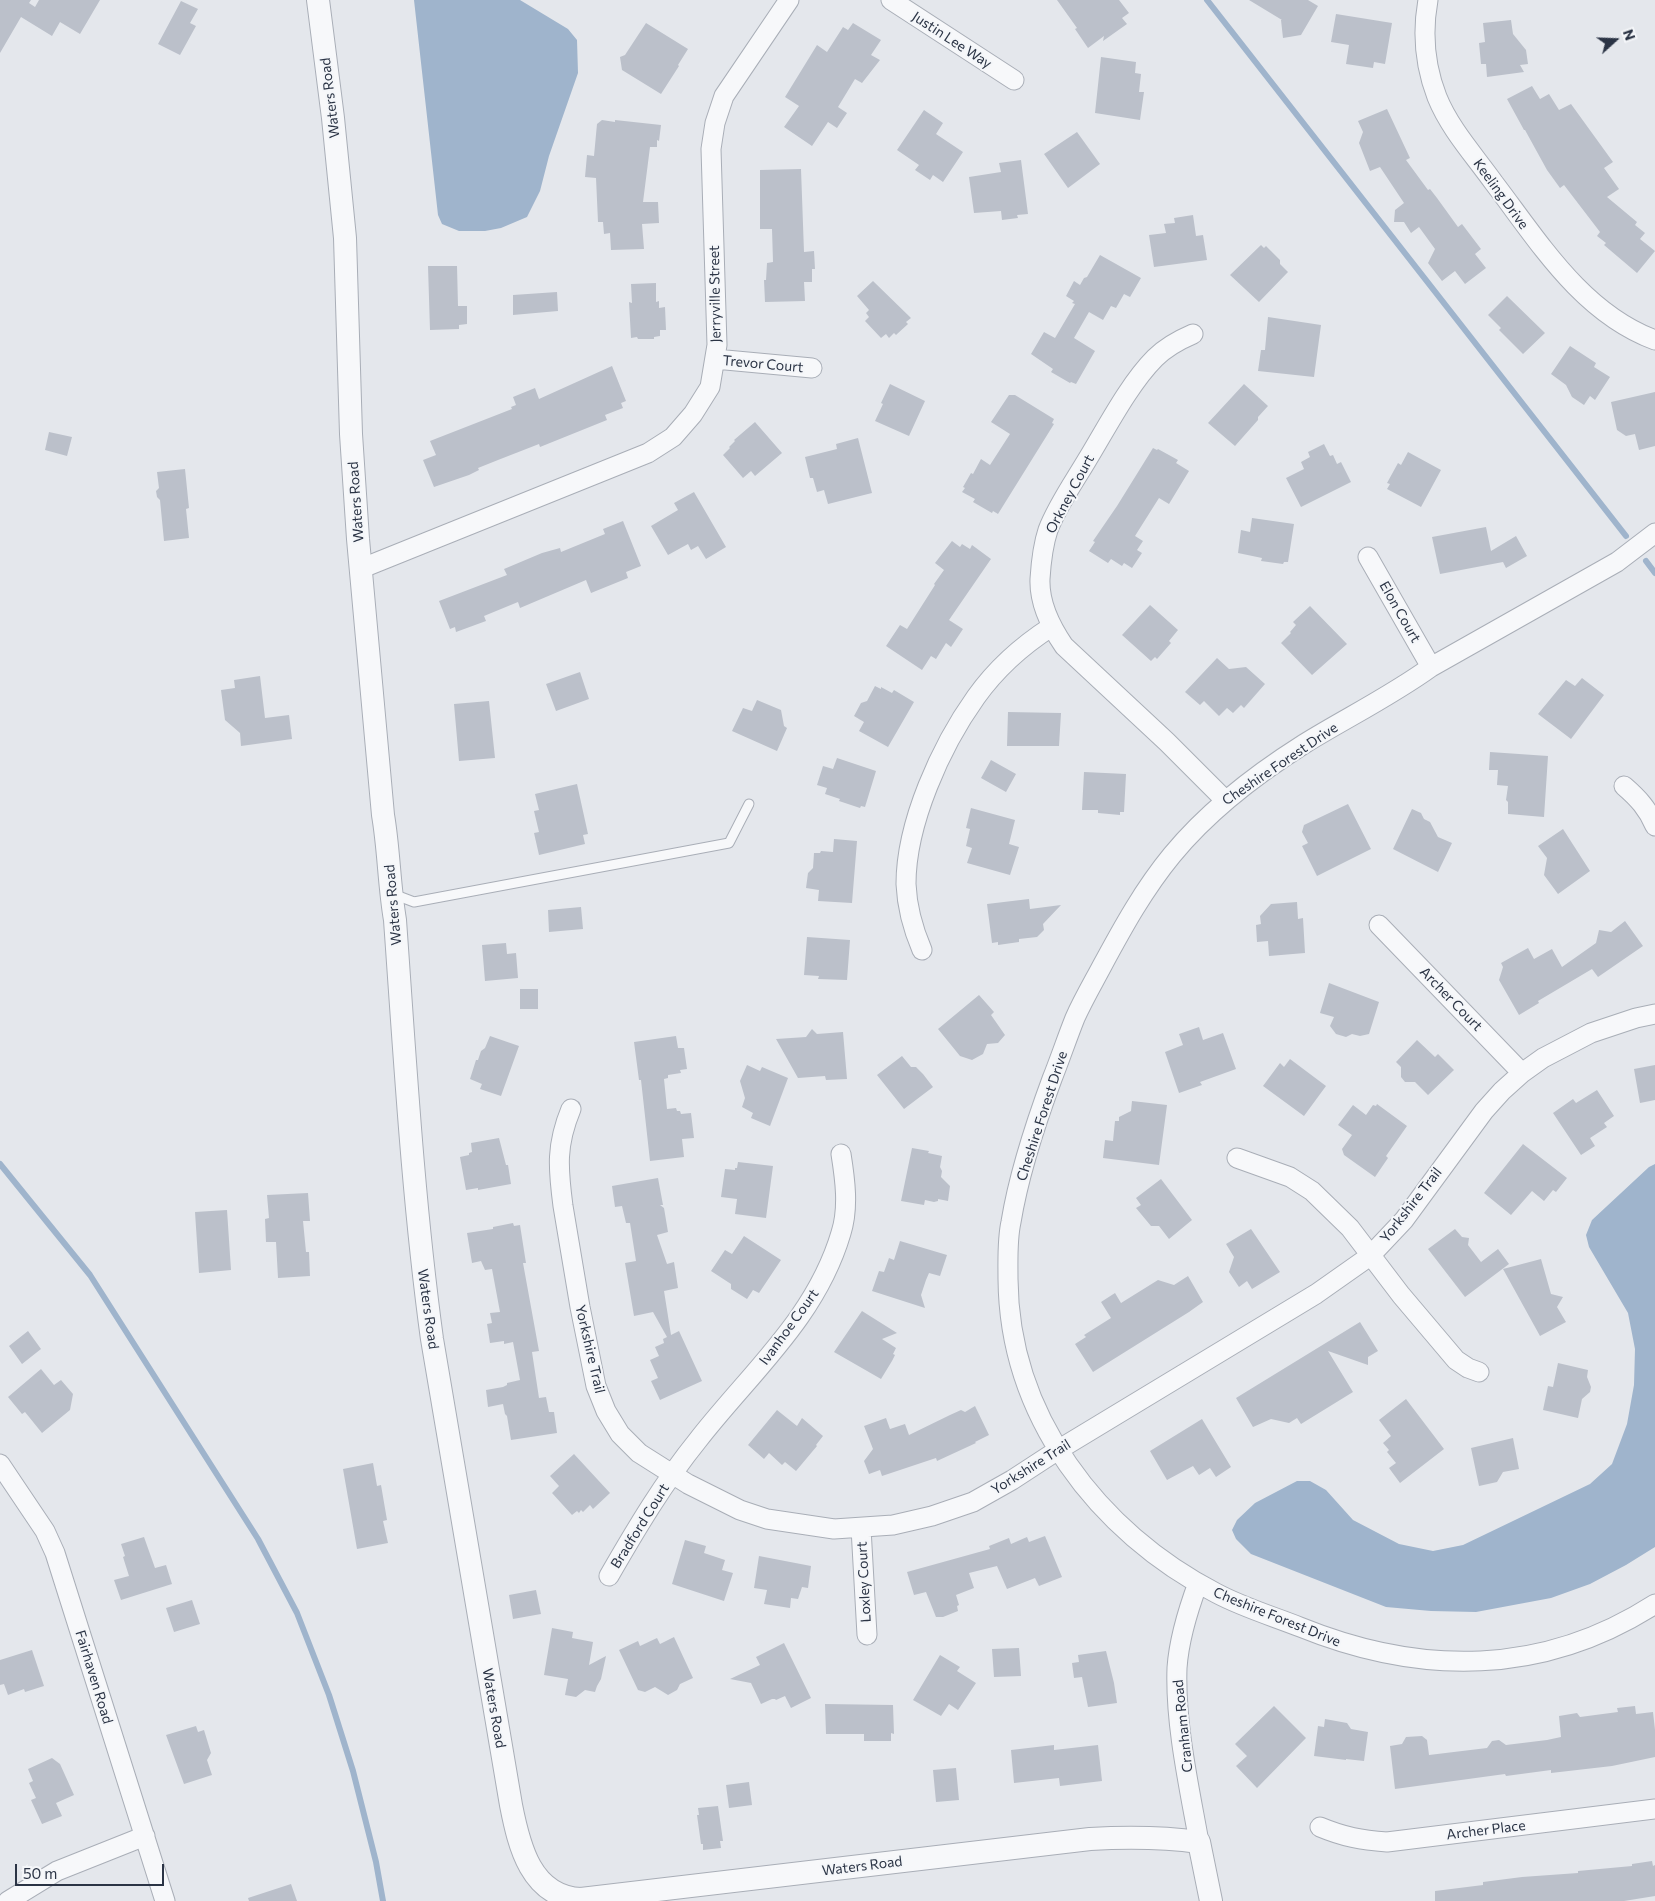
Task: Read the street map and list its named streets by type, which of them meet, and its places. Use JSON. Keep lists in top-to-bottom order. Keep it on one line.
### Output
{"streets":{"street":["Justin Lee Way","Waters Road","Keeling Drive","Jerryville Street","Trevor Court","Orkney Court","Elon Court","Cheshire Forest Drive","Archer Court","Yorkshire Trail","Ivanhoe Court","Bradford Court","Loxley Court","Fairhaven Road","Cranham Road","Archer Place"]},"crossings":[["Waters Road","Jerryville Street"],["Waters Road","Cranham Road"],["Jerryville Street","Trevor Court"],["Orkney Court","Cheshire Forest Drive"],["Elon Court","Cheshire Forest Drive"],["Cheshire Forest Drive","Yorkshire Trail"],["Cheshire Forest Drive","Cranham Road"],["Archer Court","Yorkshire Trail"],["Yorkshire Trail","Ivanhoe Court"],["Yorkshire Trail","Bradford Court"],["Yorkshire Trail","Loxley Court"],["Ivanhoe Court","Bradford Court"]],"scale_bar":"50 m","north":"right"}
